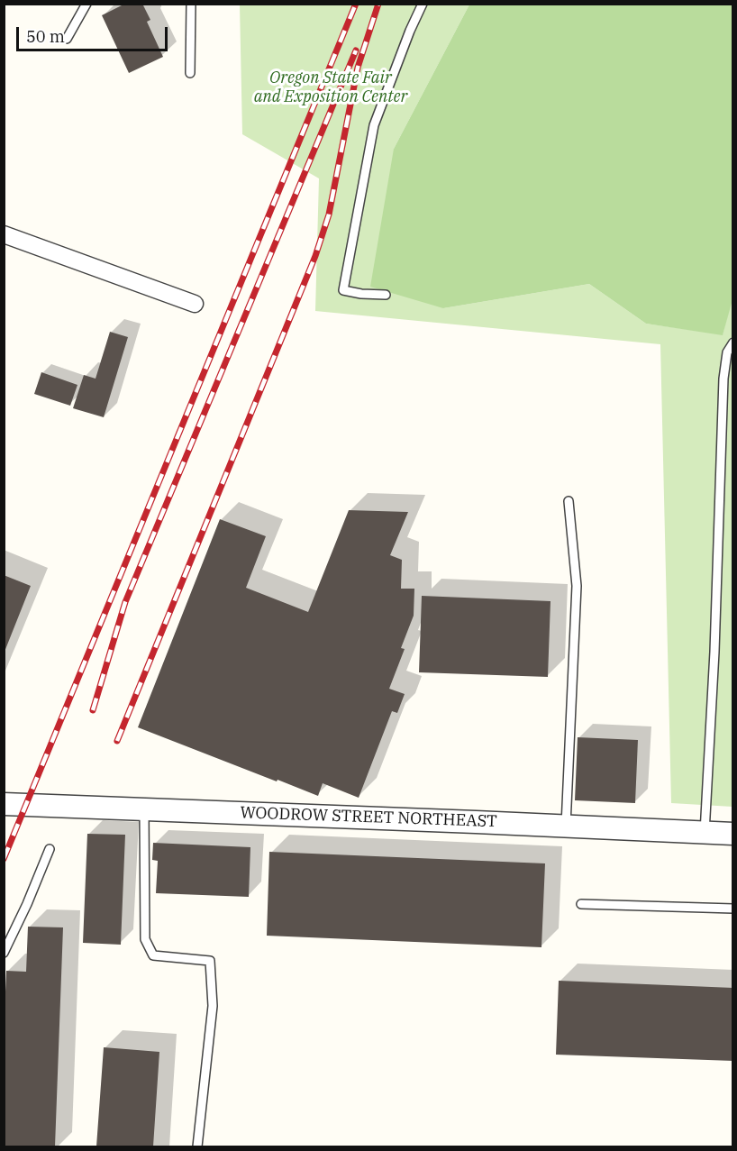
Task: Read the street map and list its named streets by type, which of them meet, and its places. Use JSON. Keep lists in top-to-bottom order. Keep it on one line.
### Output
{"streets":{"street":["WOODROW STREET NORTHEAST"]},"parks":["Oregon State Fair and Exposition Center"],"scale_bar":"50 m"}
